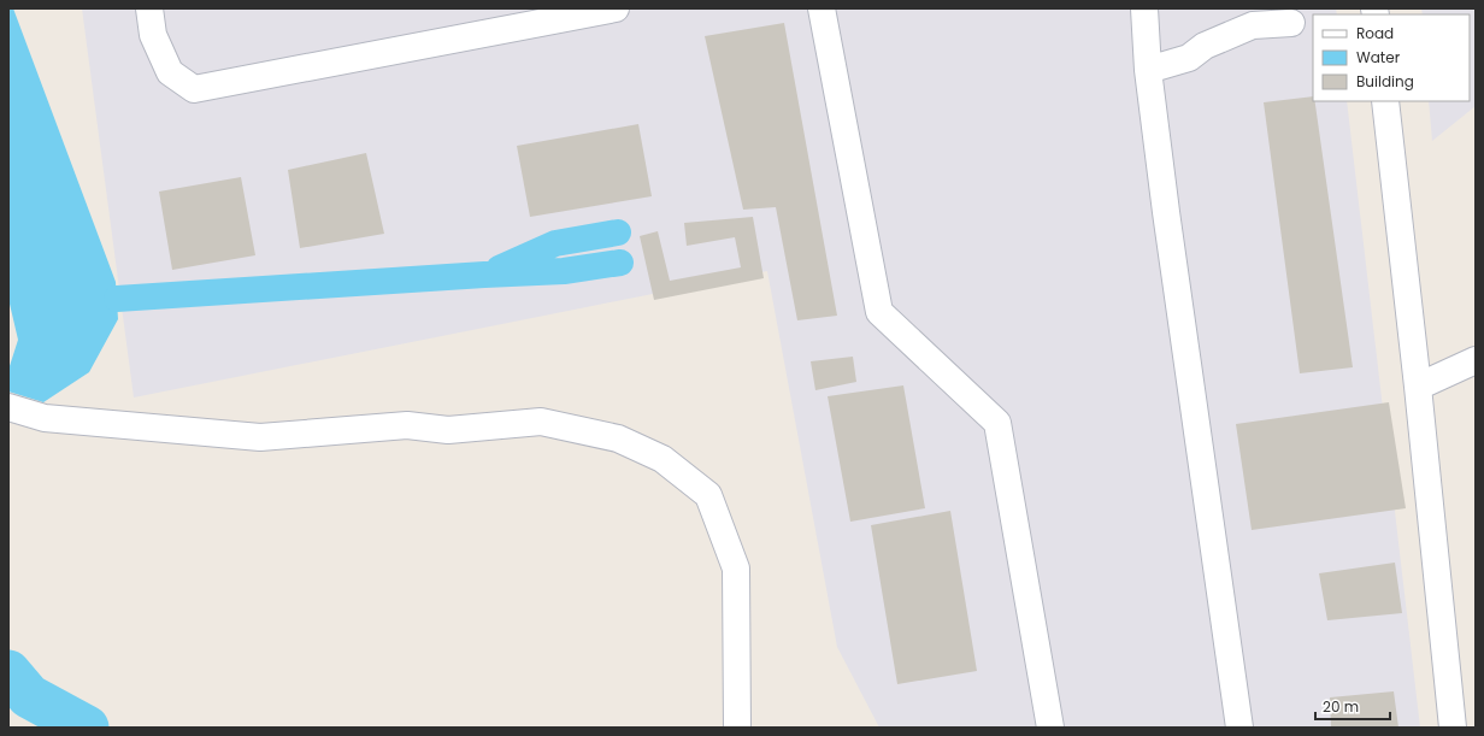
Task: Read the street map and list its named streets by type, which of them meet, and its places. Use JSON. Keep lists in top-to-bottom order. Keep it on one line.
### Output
{"legend":["Road","Water","Building"],"scale_bar":"20 m"}
